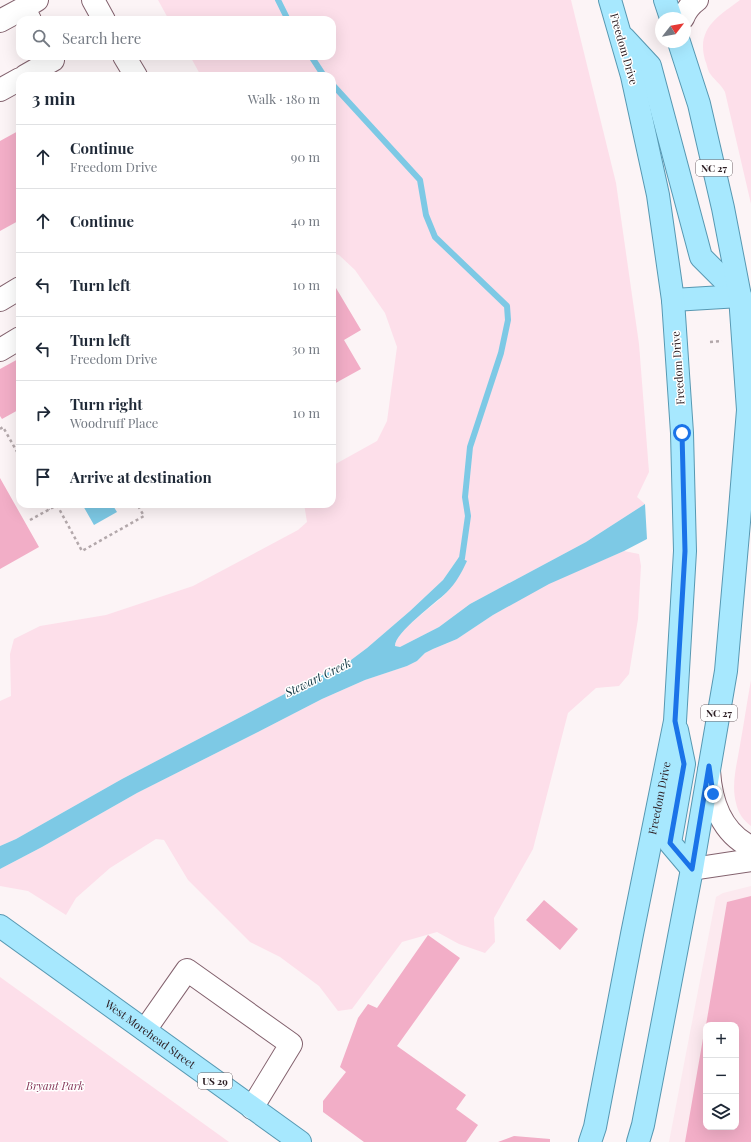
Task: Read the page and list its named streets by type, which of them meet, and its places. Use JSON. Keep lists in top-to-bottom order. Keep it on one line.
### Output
{"streets":{"main road":["Freedom Drive","NC 27","West Morehead Street","US 29"]},"water":["Stewart Creek"],"parks":["Bryant Park"],"north":"top right","page":{"search":"Search here","heading":["3 min","Walk · 180 m"],"list":[["Continue","Freedom Drive","90 m"],["Continue","40 m"],["Turn left","10 m"],["Turn left","Freedom Drive","30 m"],["Turn right","Woodruff Place","10 m"],"Arrive at destination"],"map_buttons":["+","−"]}}
